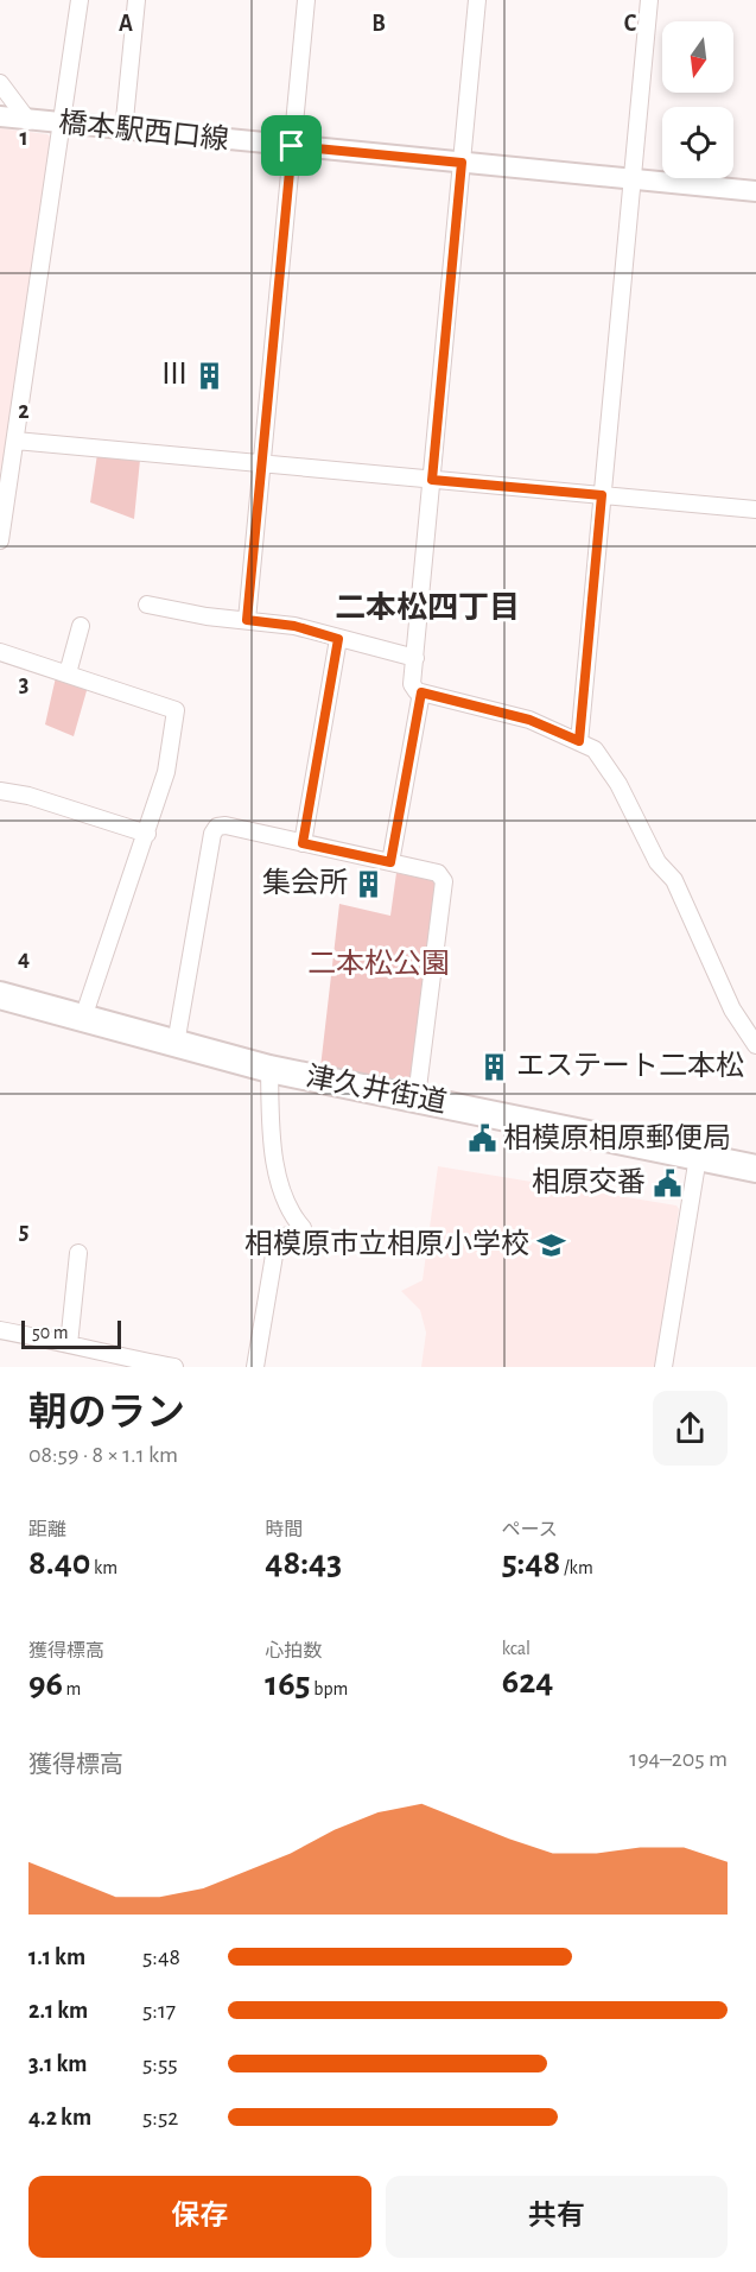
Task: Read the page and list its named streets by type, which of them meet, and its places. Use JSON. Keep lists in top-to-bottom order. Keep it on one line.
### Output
{"streets":{"highway":["津久井街道"],"street":["橋本駅西口線"]},"districts":["二本松四丁目"],"parks":["二本松公園"],"places":{"building":["Ⅲ","集会所","エステート二本松"],"public building":["相模原相原郵便局","相原交番"],"school or university":["相模原市立相原小学校"]},"scale_bar":"50 m","north":"bottom","page":{"scale":"50 m","heading":["朝のラン","08:59 · 8 × 1.1 km"],"stats":[["距離","8.40 km"],["時間","48:43"],["ペース","5:48 /km"],["獲得標高","96 m"],["心拍数","165 bpm"],["kcal","624"]],"chart":["獲得標高","194–205 m"],"list":[{"name":"1.1 km","note":"5:48"},{"name":"2.1 km","note":"5:17"},{"name":"3.1 km","note":"5:55"},{"name":"4.2 km","note":"5:52"}],"buttons":["保存","共有"]},"grid":{"columns":["A","B","C"],"rows":["1","2","3","4","5"]}}
